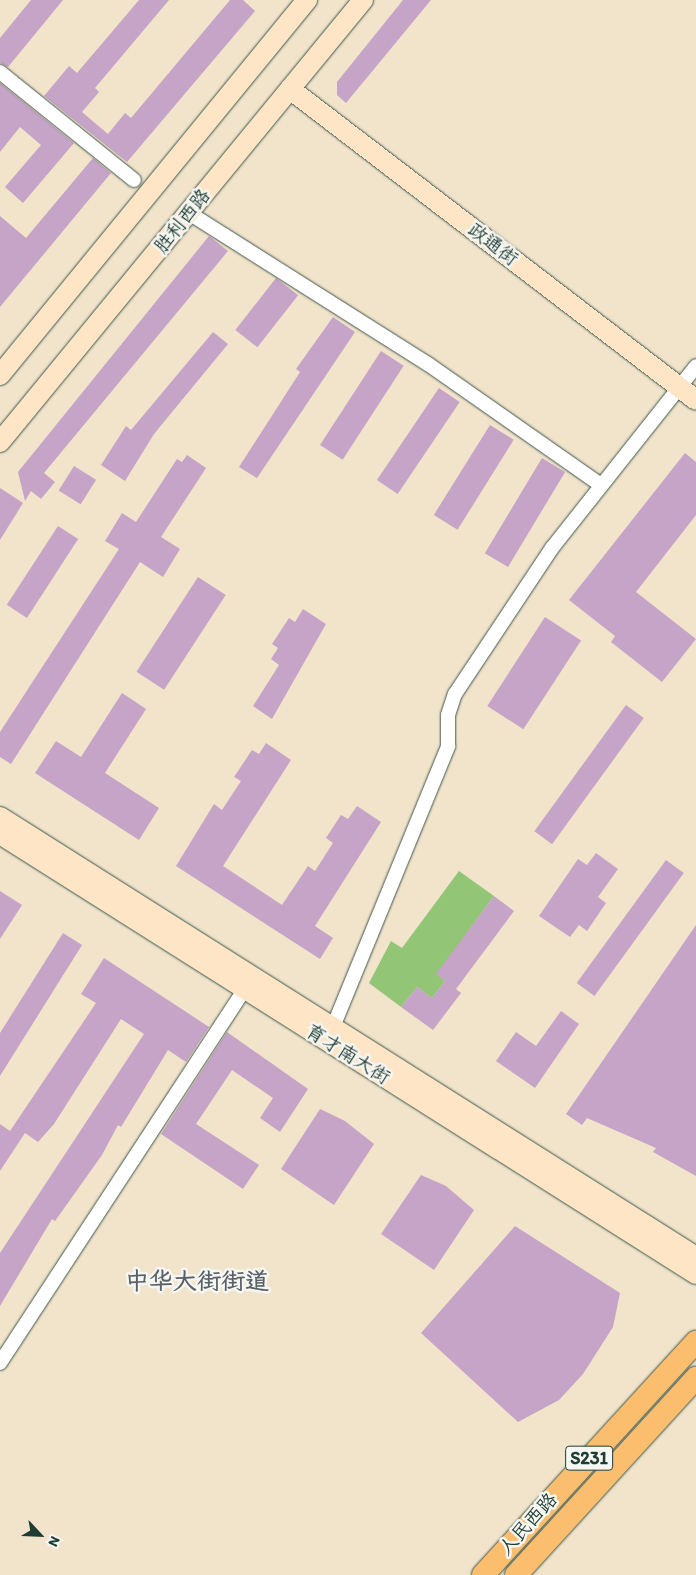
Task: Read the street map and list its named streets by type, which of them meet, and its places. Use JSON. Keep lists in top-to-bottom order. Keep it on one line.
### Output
{"streets":{"main road":["胜利西路","政通街","育才南大街","S231","人民西路"]},"crossings":[["胜利西路","政通街"]],"districts":["中华大街街道"],"north":"bottom right"}
